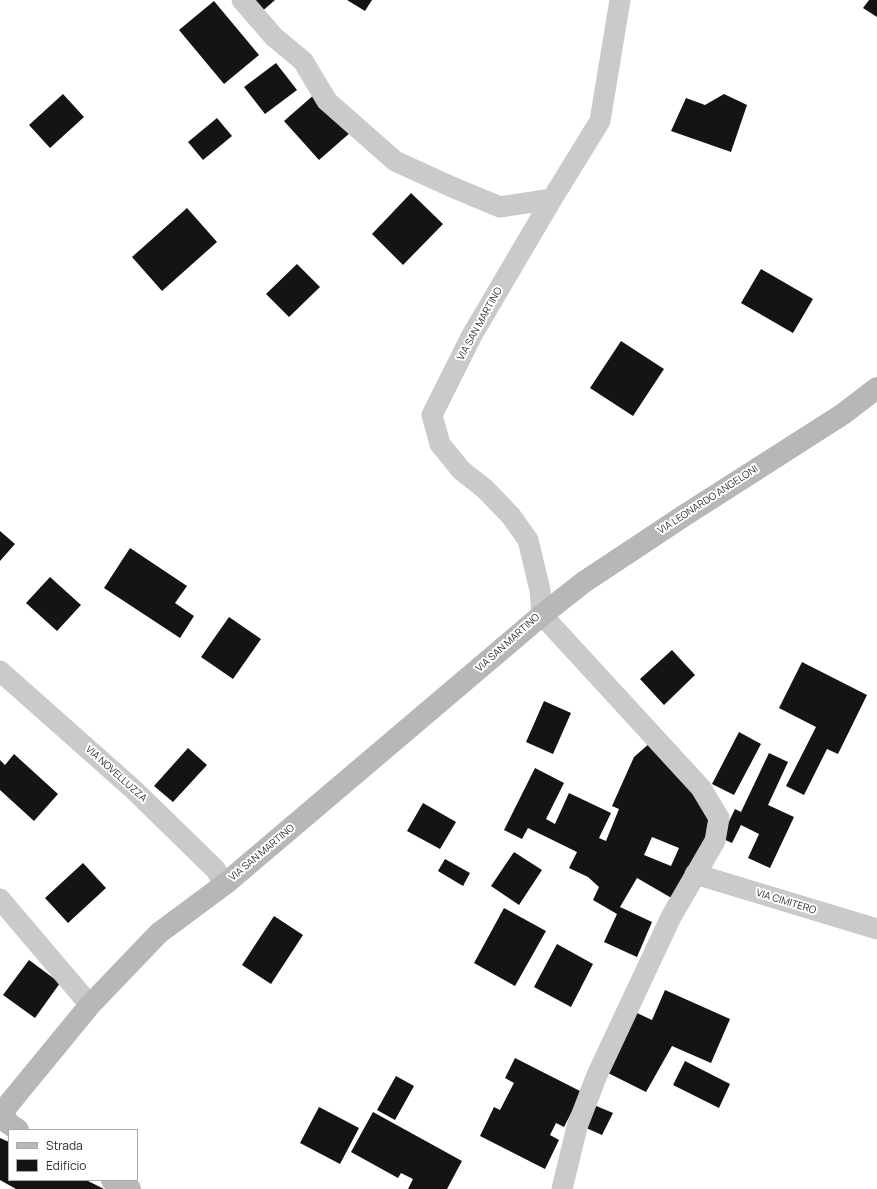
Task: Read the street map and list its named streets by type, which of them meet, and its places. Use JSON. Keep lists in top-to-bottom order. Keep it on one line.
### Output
{"streets":{"street":["VIA SAN MARTINO","VIA LEONARDO ANGELONI","VIA NOVELLUZZA","VIA CIMITERO"]},"crossings":[["VIA SAN MARTINO","VIA LEONARDO ANGELONI"],["VIA SAN MARTINO","VIA NOVELLUZZA"]],"legend":["Strada","Edificio"]}
